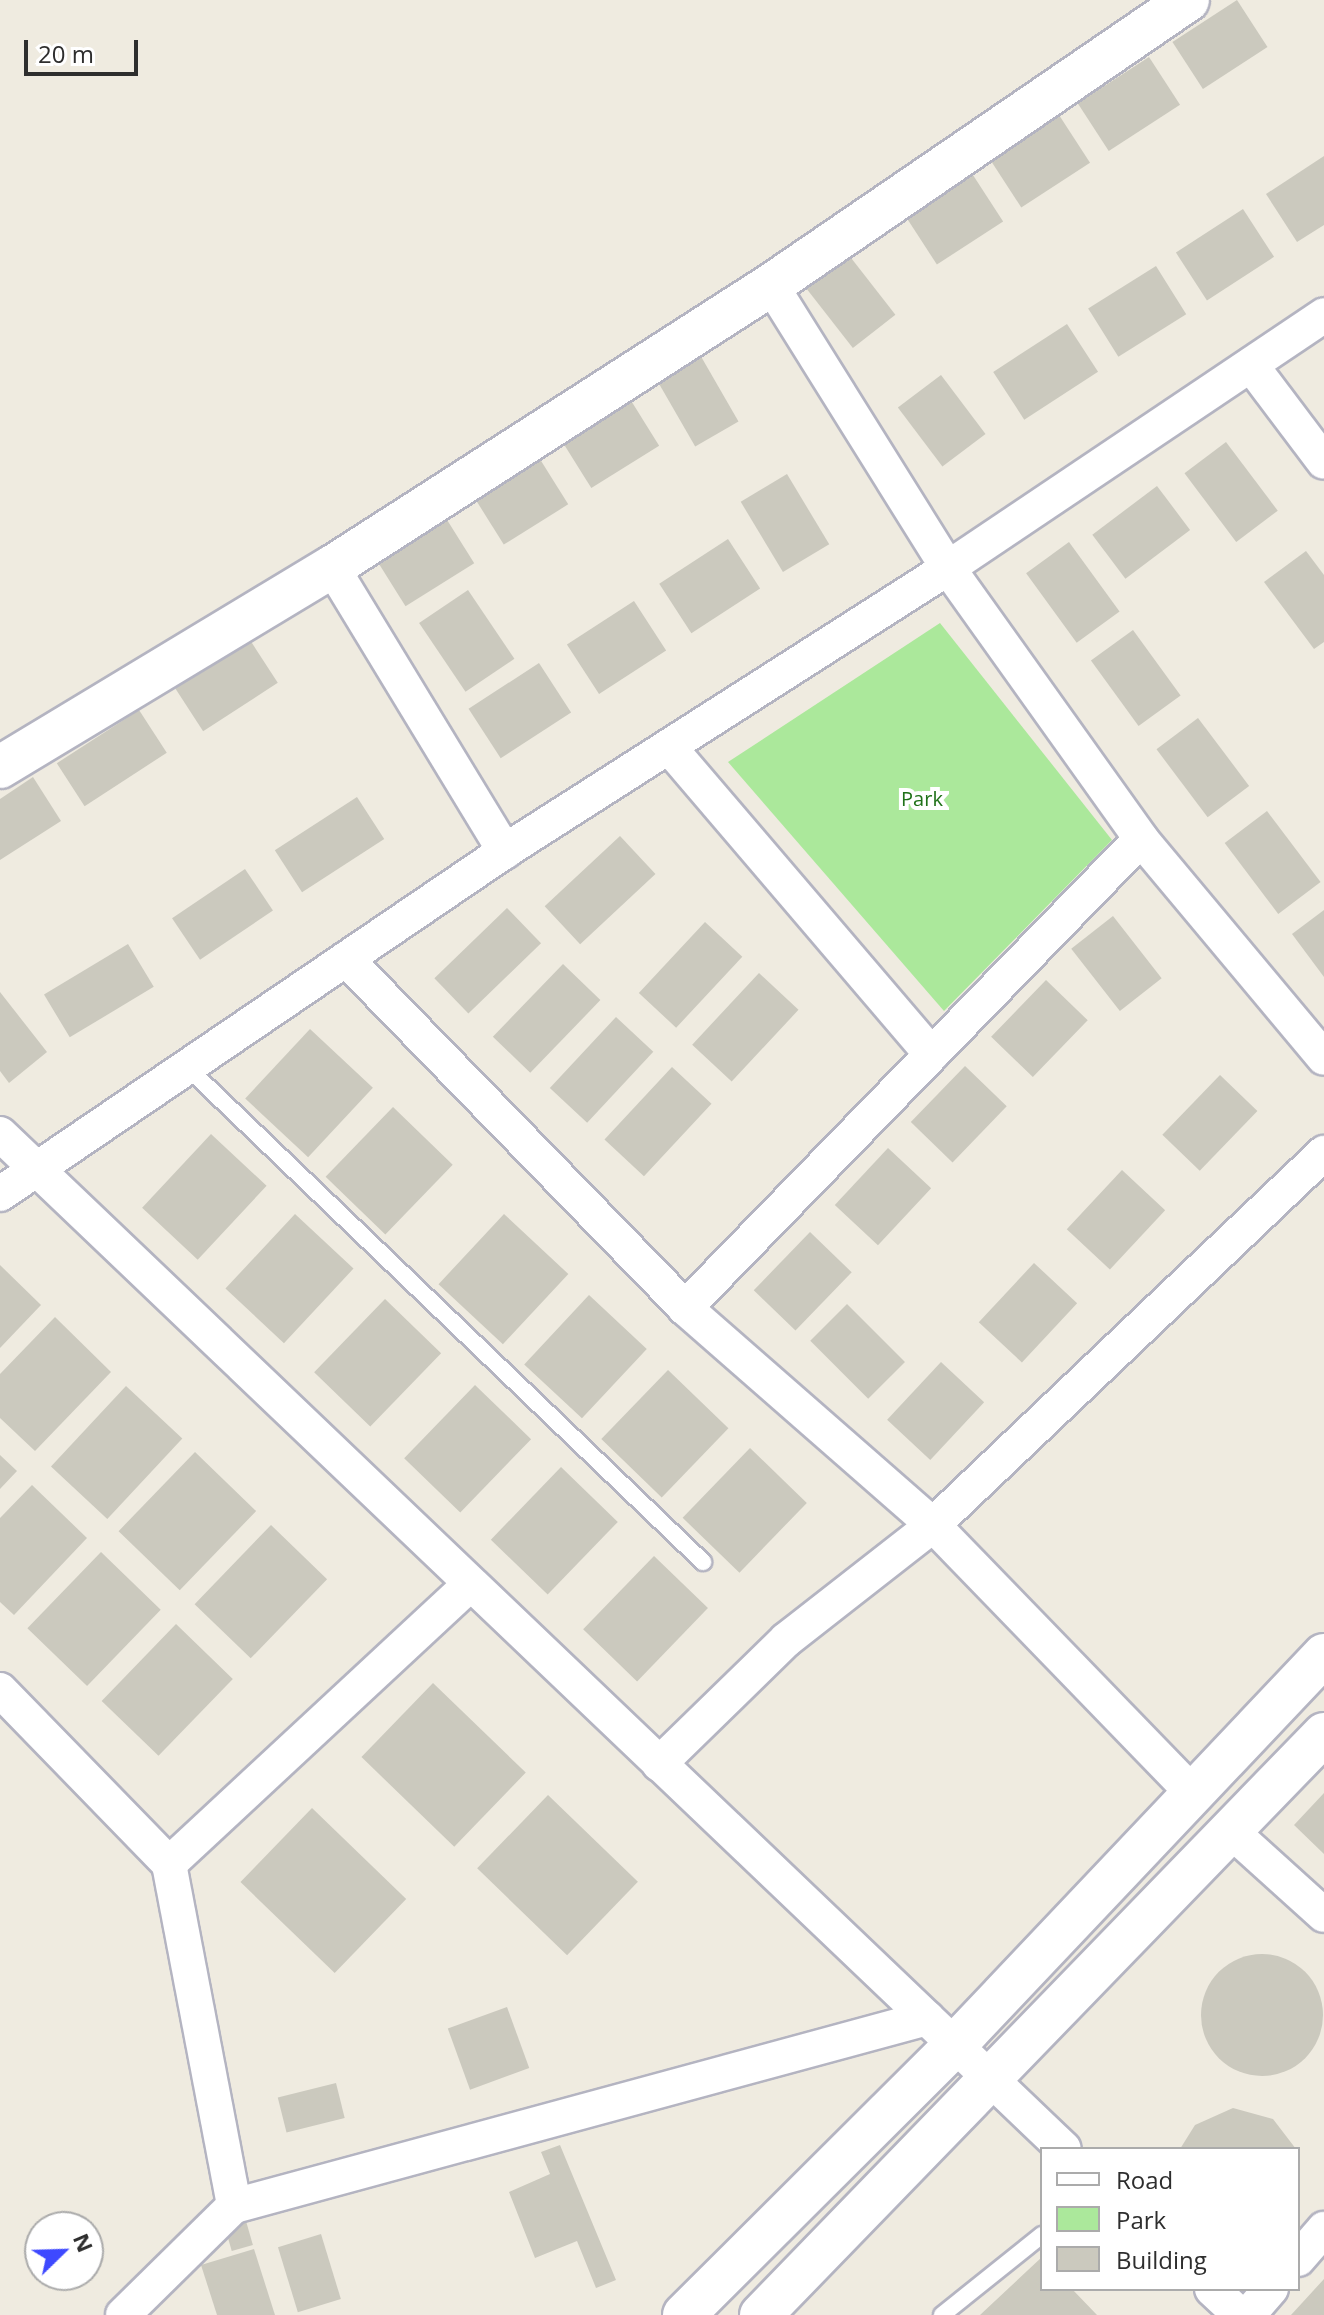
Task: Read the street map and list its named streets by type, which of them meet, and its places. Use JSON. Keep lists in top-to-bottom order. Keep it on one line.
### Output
{"parks":["Park"],"legend":["Road","Park","Building"],"scale_bar":"20 m","north":"top right"}
